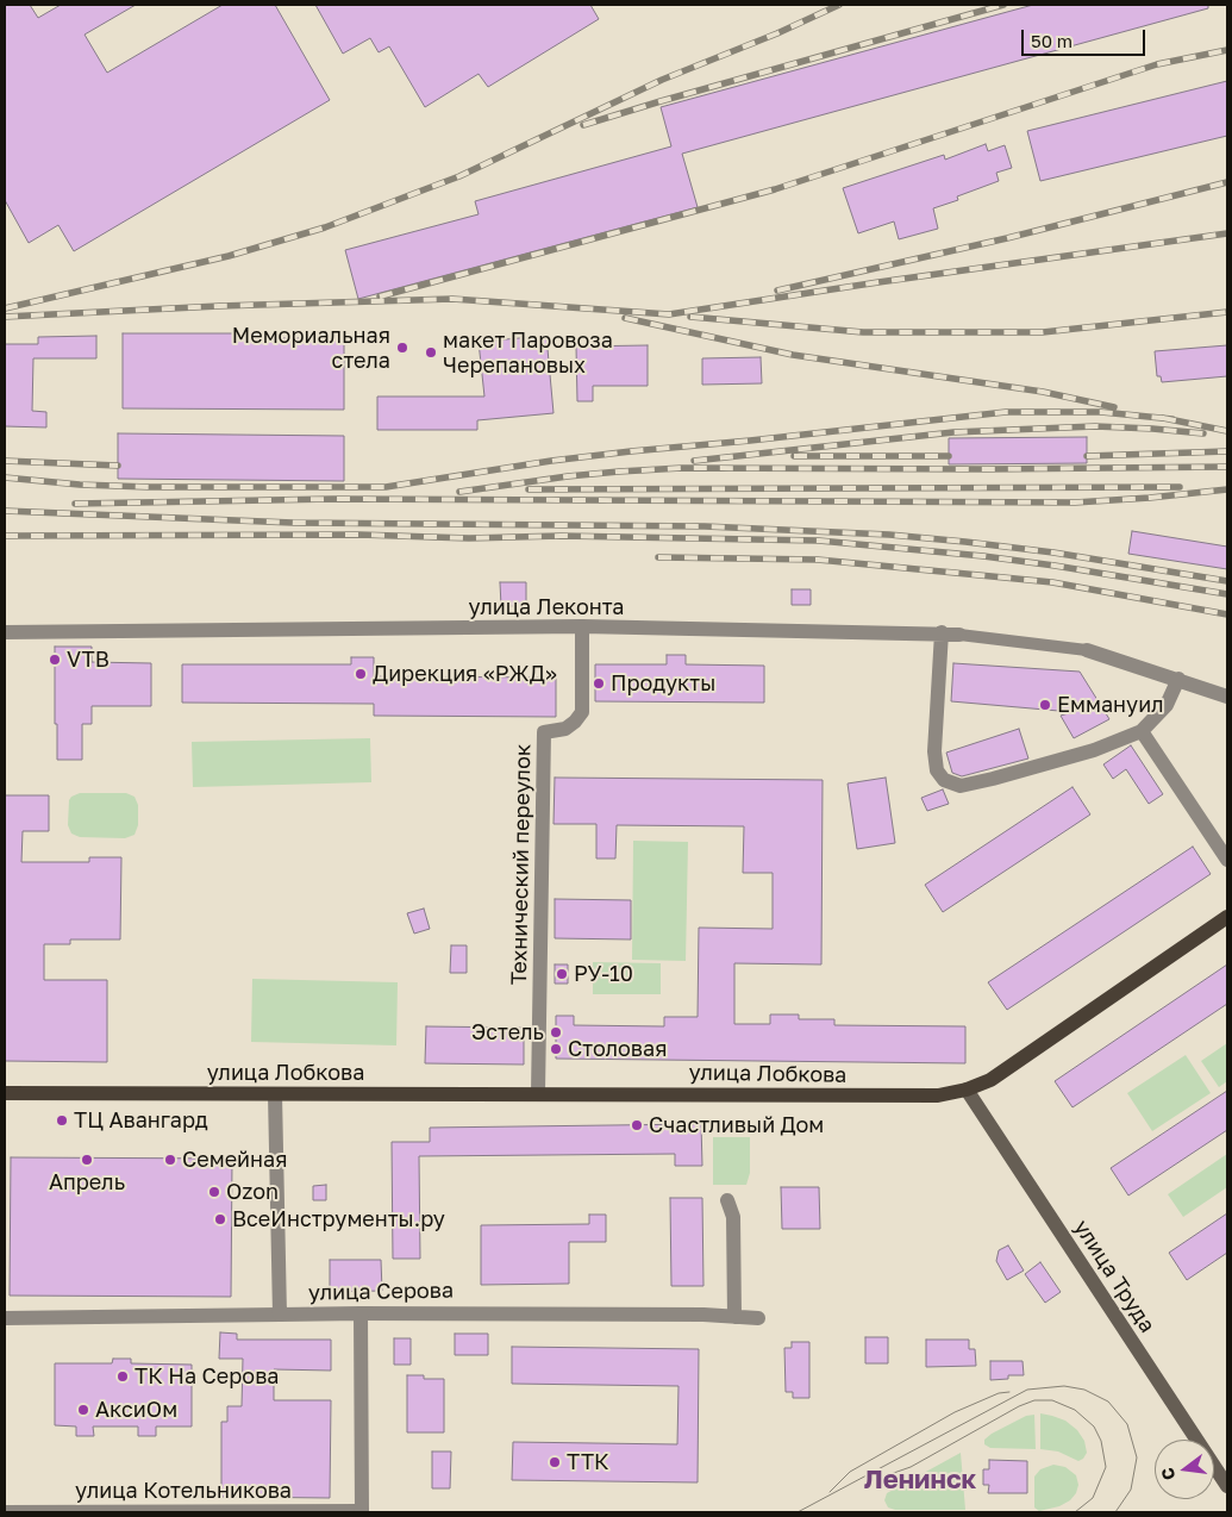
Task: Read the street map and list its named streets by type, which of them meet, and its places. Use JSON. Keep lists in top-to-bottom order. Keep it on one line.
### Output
{"streets":{"main road":["улица Лобкова","улица Труда"],"street":["улица Леконта","Технический переулок","улица Серова","улица Котельникова"]},"crossings":[["улица Леконта","Технический переулок"],["Технический переулок","улица Лобкова"],["улица Лобкова","улица Труда"]],"districts":["Ленинск"],"places":["Мемориальная стела","макет Паровоза Черепановых","VTB","Дирекция «РЖД»","Продукты","Еммануил","РУ-10","Эстель","Столовая","ТЦ Авангард","Счастливый Дом","Апрель","Семейная","Ozon","ВсеИнструменты.ру","ТК На Серова","АксиОм","ТТК"],"scale_bar":"50 m","north":"left"}
